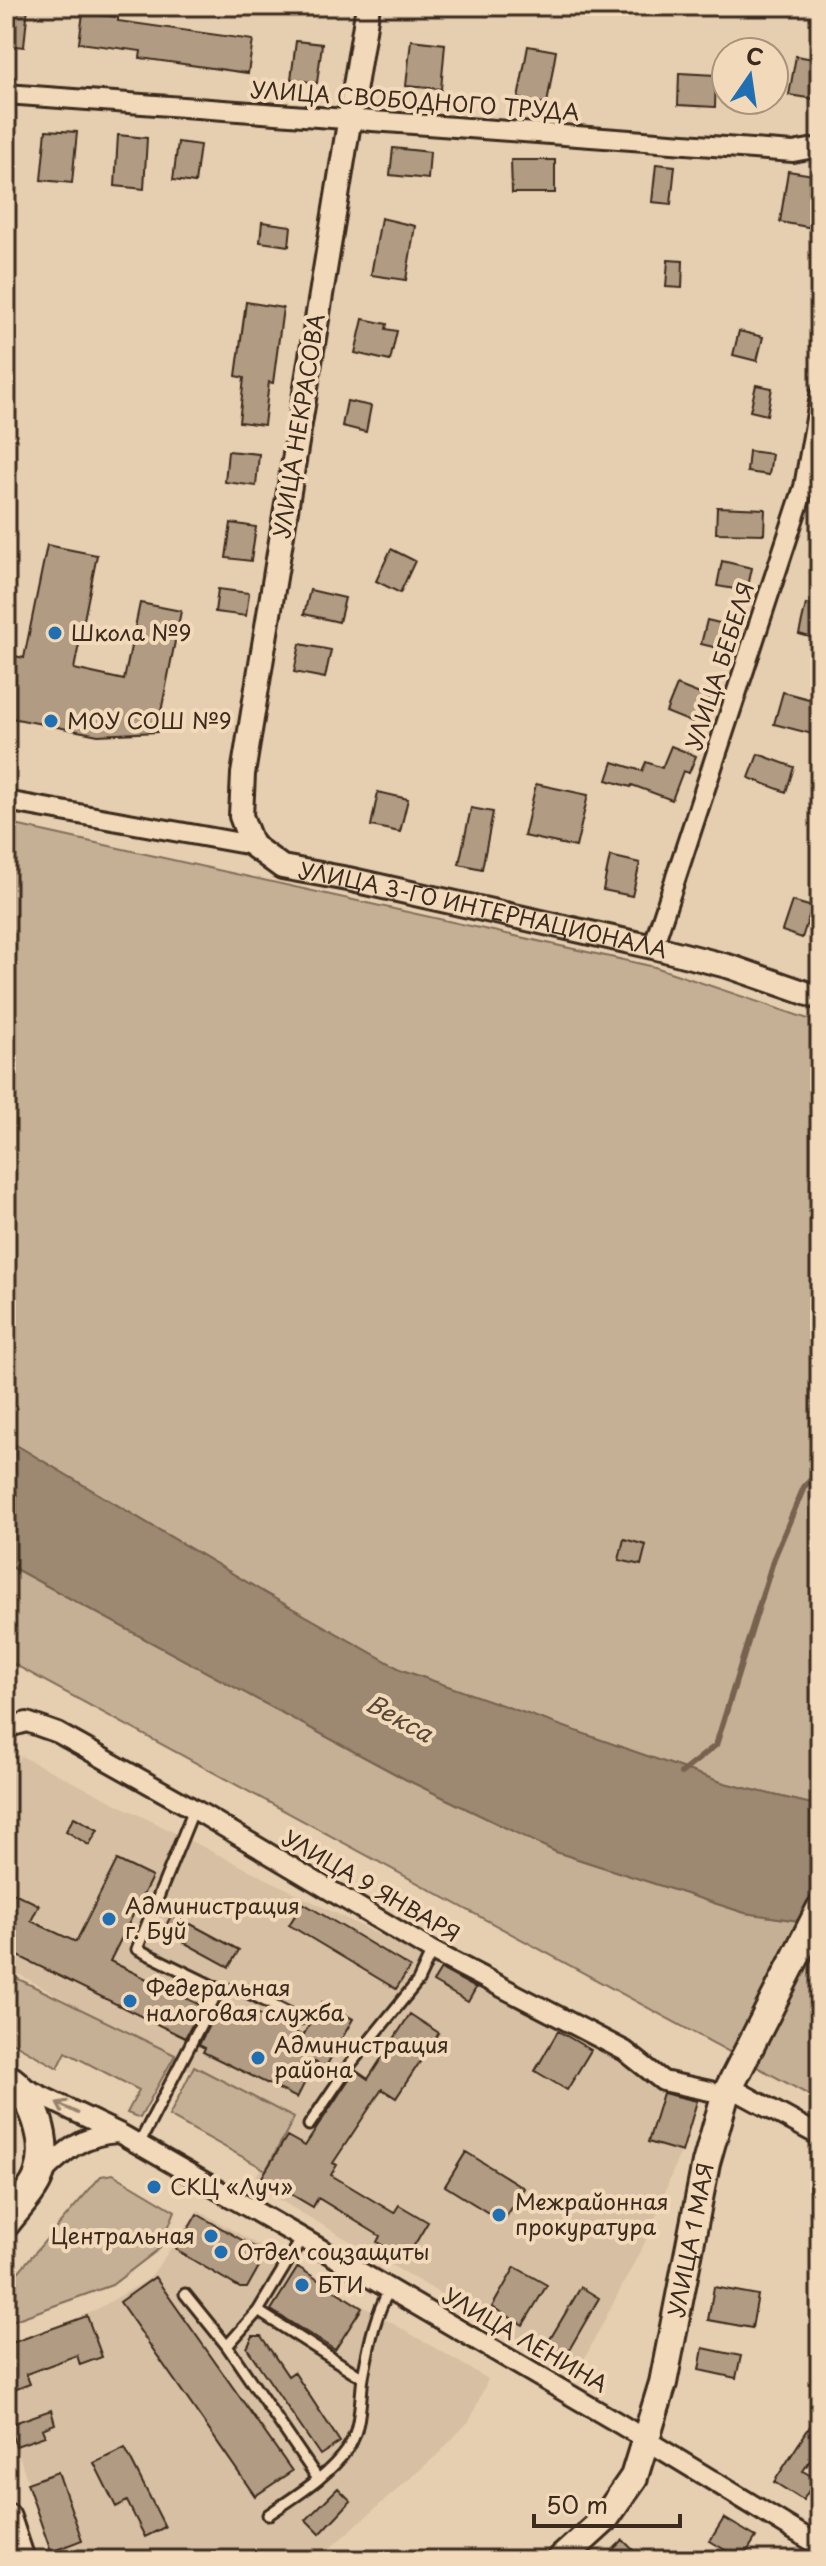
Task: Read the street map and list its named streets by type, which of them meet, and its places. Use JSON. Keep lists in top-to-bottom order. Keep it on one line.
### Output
{"streets":{"main road":["УЛИЦА 1 МАЯ"],"street":["УЛИЦА СВОБОДНОГО ТРУДА","УЛИЦА НЕКРАСОВА","УЛИЦА БЕБЕЛЯ","УЛИЦА 3-ГО ИНТЕРНАЦИОНАЛА","УЛИЦА 9 ЯНВАРЯ","УЛИЦА ЛЕНИНА"]},"crossings":[["УЛИЦА СВОБОДНОГО ТРУДА","УЛИЦА НЕКРАСОВА"],["УЛИЦА НЕКРАСОВА","УЛИЦА 3-ГО ИНТЕРНАЦИОНАЛА"],["УЛИЦА БЕБЕЛЯ","УЛИЦА 3-ГО ИНТЕРНАЦИОНАЛА"],["УЛИЦА 1 МАЯ","УЛИЦА ЛЕНИНА"]],"water":["Векса"],"places":["Школа №9","МОУ СОШ №9","Администрация г. Буй","Федеральная налоговая служба","Администрация района","СКЦ «Луч»","Межрайонная прокуратура","Центральная","Отдел соцзащиты","БТИ"],"scale_bar":"50 m","north":"top"}
